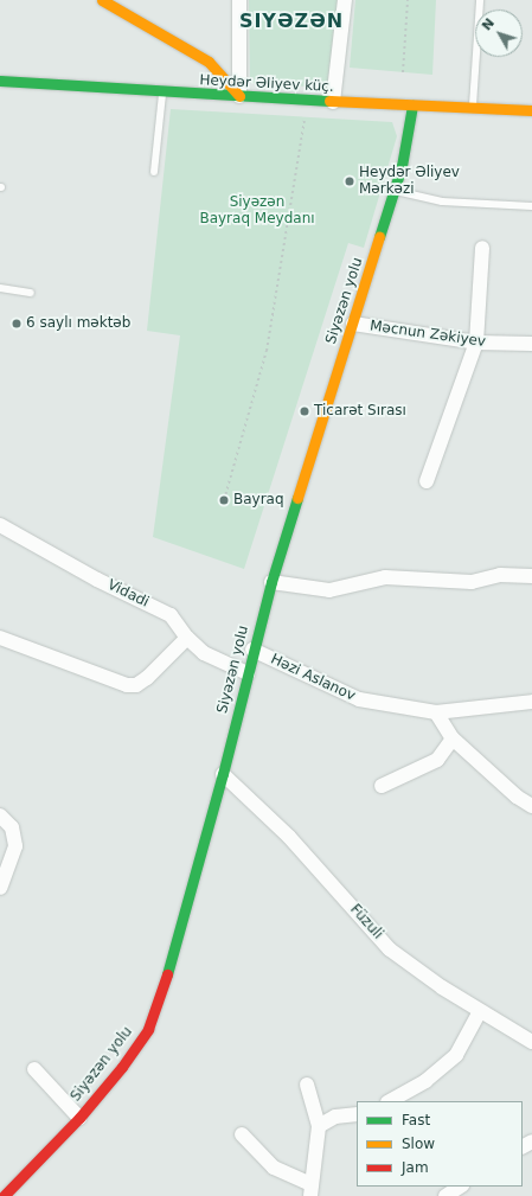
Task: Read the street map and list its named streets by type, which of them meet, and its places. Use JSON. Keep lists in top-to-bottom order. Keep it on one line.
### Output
{"streets":{"street":["Heydər Əliyev küç.","Siyəzən yolu","Məcnun Zəkiyev","Vidadi","Həzi Aslanov","Füzuli"]},"crossings":[["Heydər Əliyev küç.","Siyəzən yolu"],["Siyəzən yolu","Məcnun Zəkiyev"],["Siyəzən yolu","Vidadi"],["Siyəzən yolu","Həzi Aslanov"],["Siyəzən yolu","Füzuli"]],"districts":["SIYƏZƏN"],"parks":["Siyəzən Bayraq Meydanı"],"places":["Heydər Əliyev Mərkəzi","6 saylı məktəb","Ticarət Sırası","Bayraq"],"legend":["Fast","Slow","Jam"],"north":"top left"}
